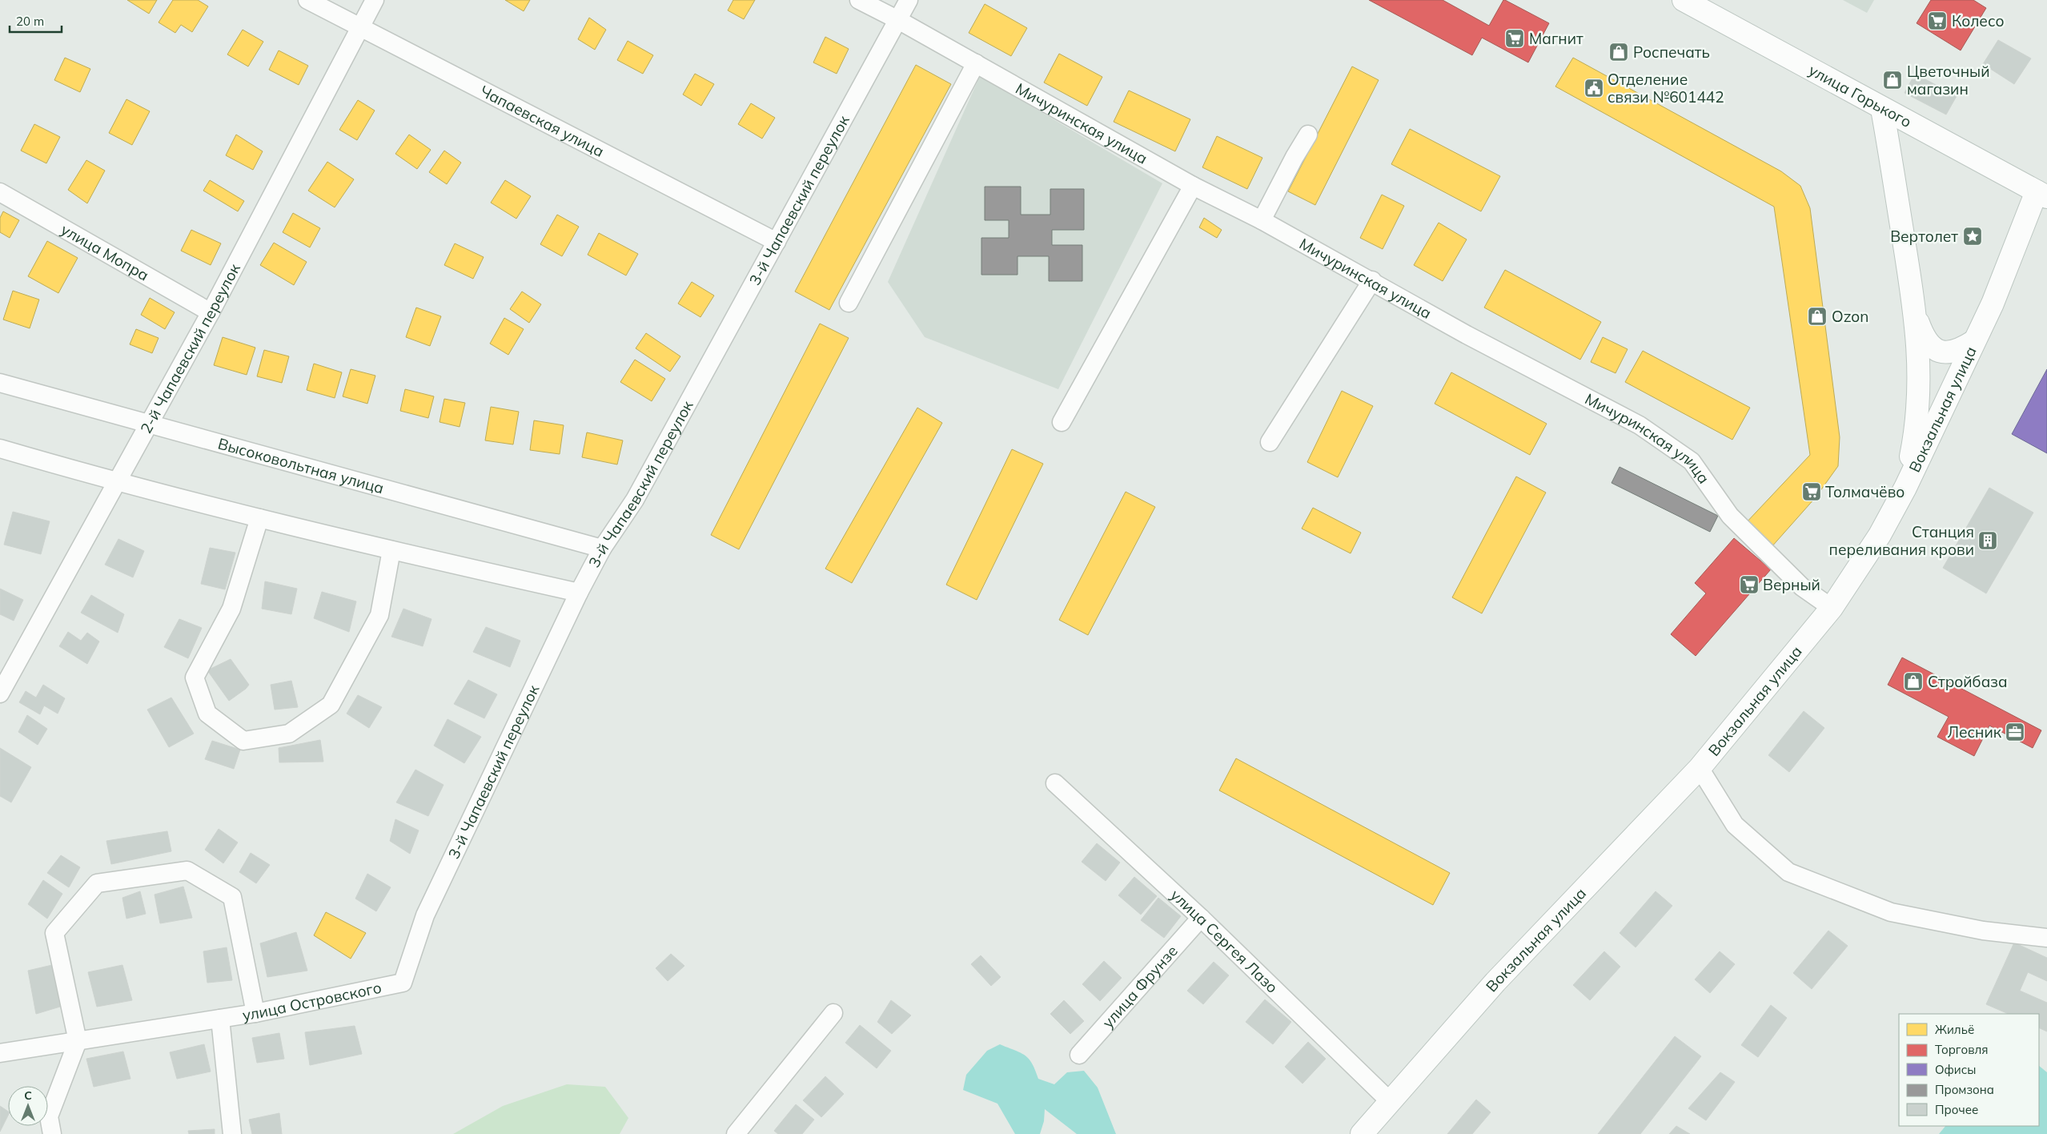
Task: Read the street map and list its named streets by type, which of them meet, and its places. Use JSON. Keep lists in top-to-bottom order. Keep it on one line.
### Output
{"streets":{"main road":["улица Горького","Вокзальная улица"],"street":["Чапаевская улица","Мичуринская улица","3-й Чапаевский переулок","улица Мопра","2-й Чапаевский переулок","Высоковольтная улица","улица Сергея Лазо","улица Фрунзе","улица Островского"]},"crossings":[["улица Горького","Вокзальная улица"],["Чапаевская улица","3-й Чапаевский переулок"],["Чапаевская улица","2-й Чапаевский переулок"],["Мичуринская улица","3-й Чапаевский переулок"],["Мичуринская улица","Вокзальная улица"],["3-й Чапаевский переулок","Высоковольтная улица"],["3-й Чапаевский переулок","улица Островского"],["улица Мопра","2-й Чапаевский переулок"],["2-й Чапаевский переулок","Высоковольтная улица"],["Вокзальная улица","улица Сергея Лазо"],["улица Сергея Лазо","улица Фрунзе"]],"places":{"supermarket":["Колесо","Магнит","Толмачёво","Верный"],"shop":["Роспечать","Цветочный магазин","Ozon","Стройбаза"],"public building":["Отделение связи №601442"],"place":["Вертолет"],"building":["Станция переливания крови"],"office":["Лесник"]},"legend":["Жильё","Торговля","Офисы","Промзона","Прочее"],"scale_bar":"20 m","north":"top"}
